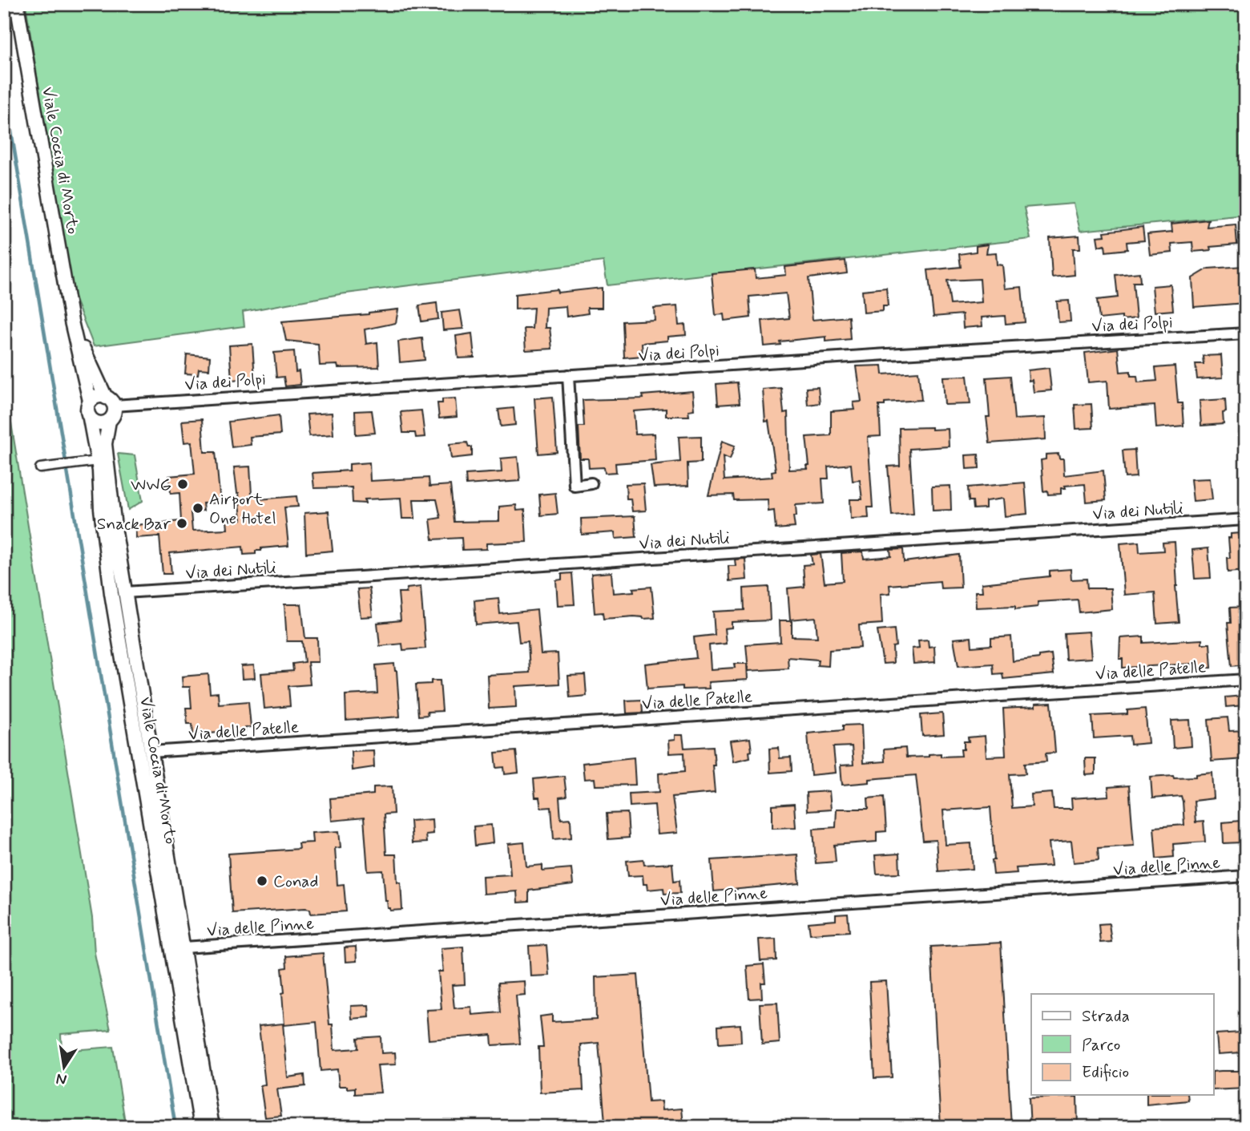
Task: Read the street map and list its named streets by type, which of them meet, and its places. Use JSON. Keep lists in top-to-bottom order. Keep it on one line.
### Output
{"streets":{"street":["Viale Coccia di Morto","Via dei Polpi","Via dei Nutili","Via delle Patelle","Via delle Pinne"]},"crossings":[["Viale Coccia di Morto","Via dei Polpi"],["Viale Coccia di Morto","Via dei Nutili"],["Viale Coccia di Morto","Via delle Patelle"],["Viale Coccia di Morto","Via delle Pinne"]],"places":["WWG","Airport One Hotel","Snack Bar","Conad"],"legend":["Strada","Parco","Edificio"],"north":"bottom"}
